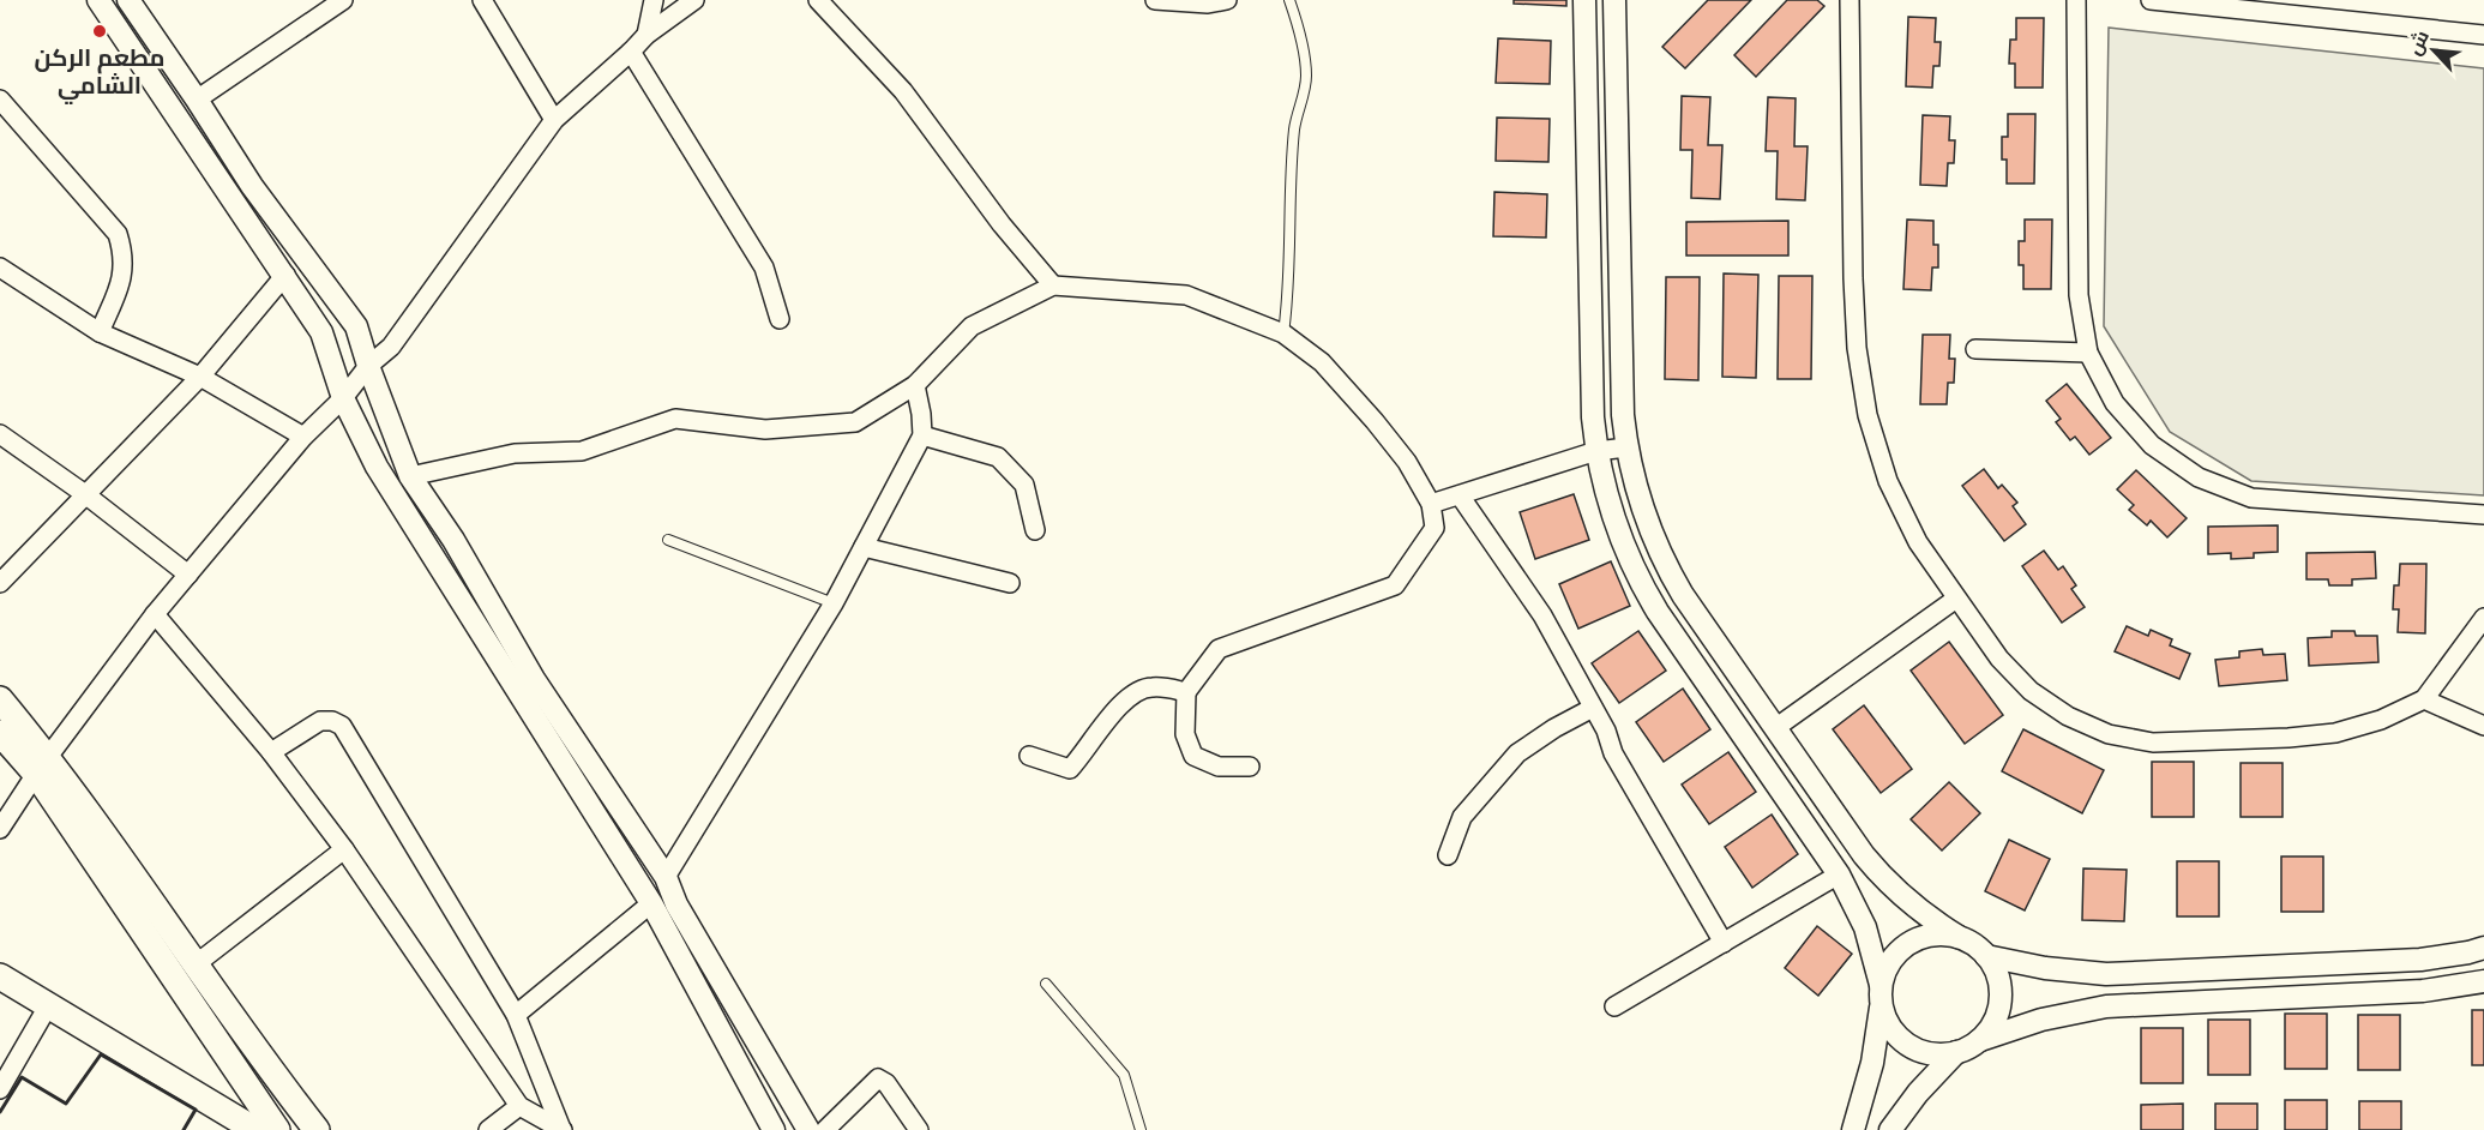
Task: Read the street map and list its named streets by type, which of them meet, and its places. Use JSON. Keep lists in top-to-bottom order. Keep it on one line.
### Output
{"places":["مطعم الركن الشامي"],"north":"top left"}
